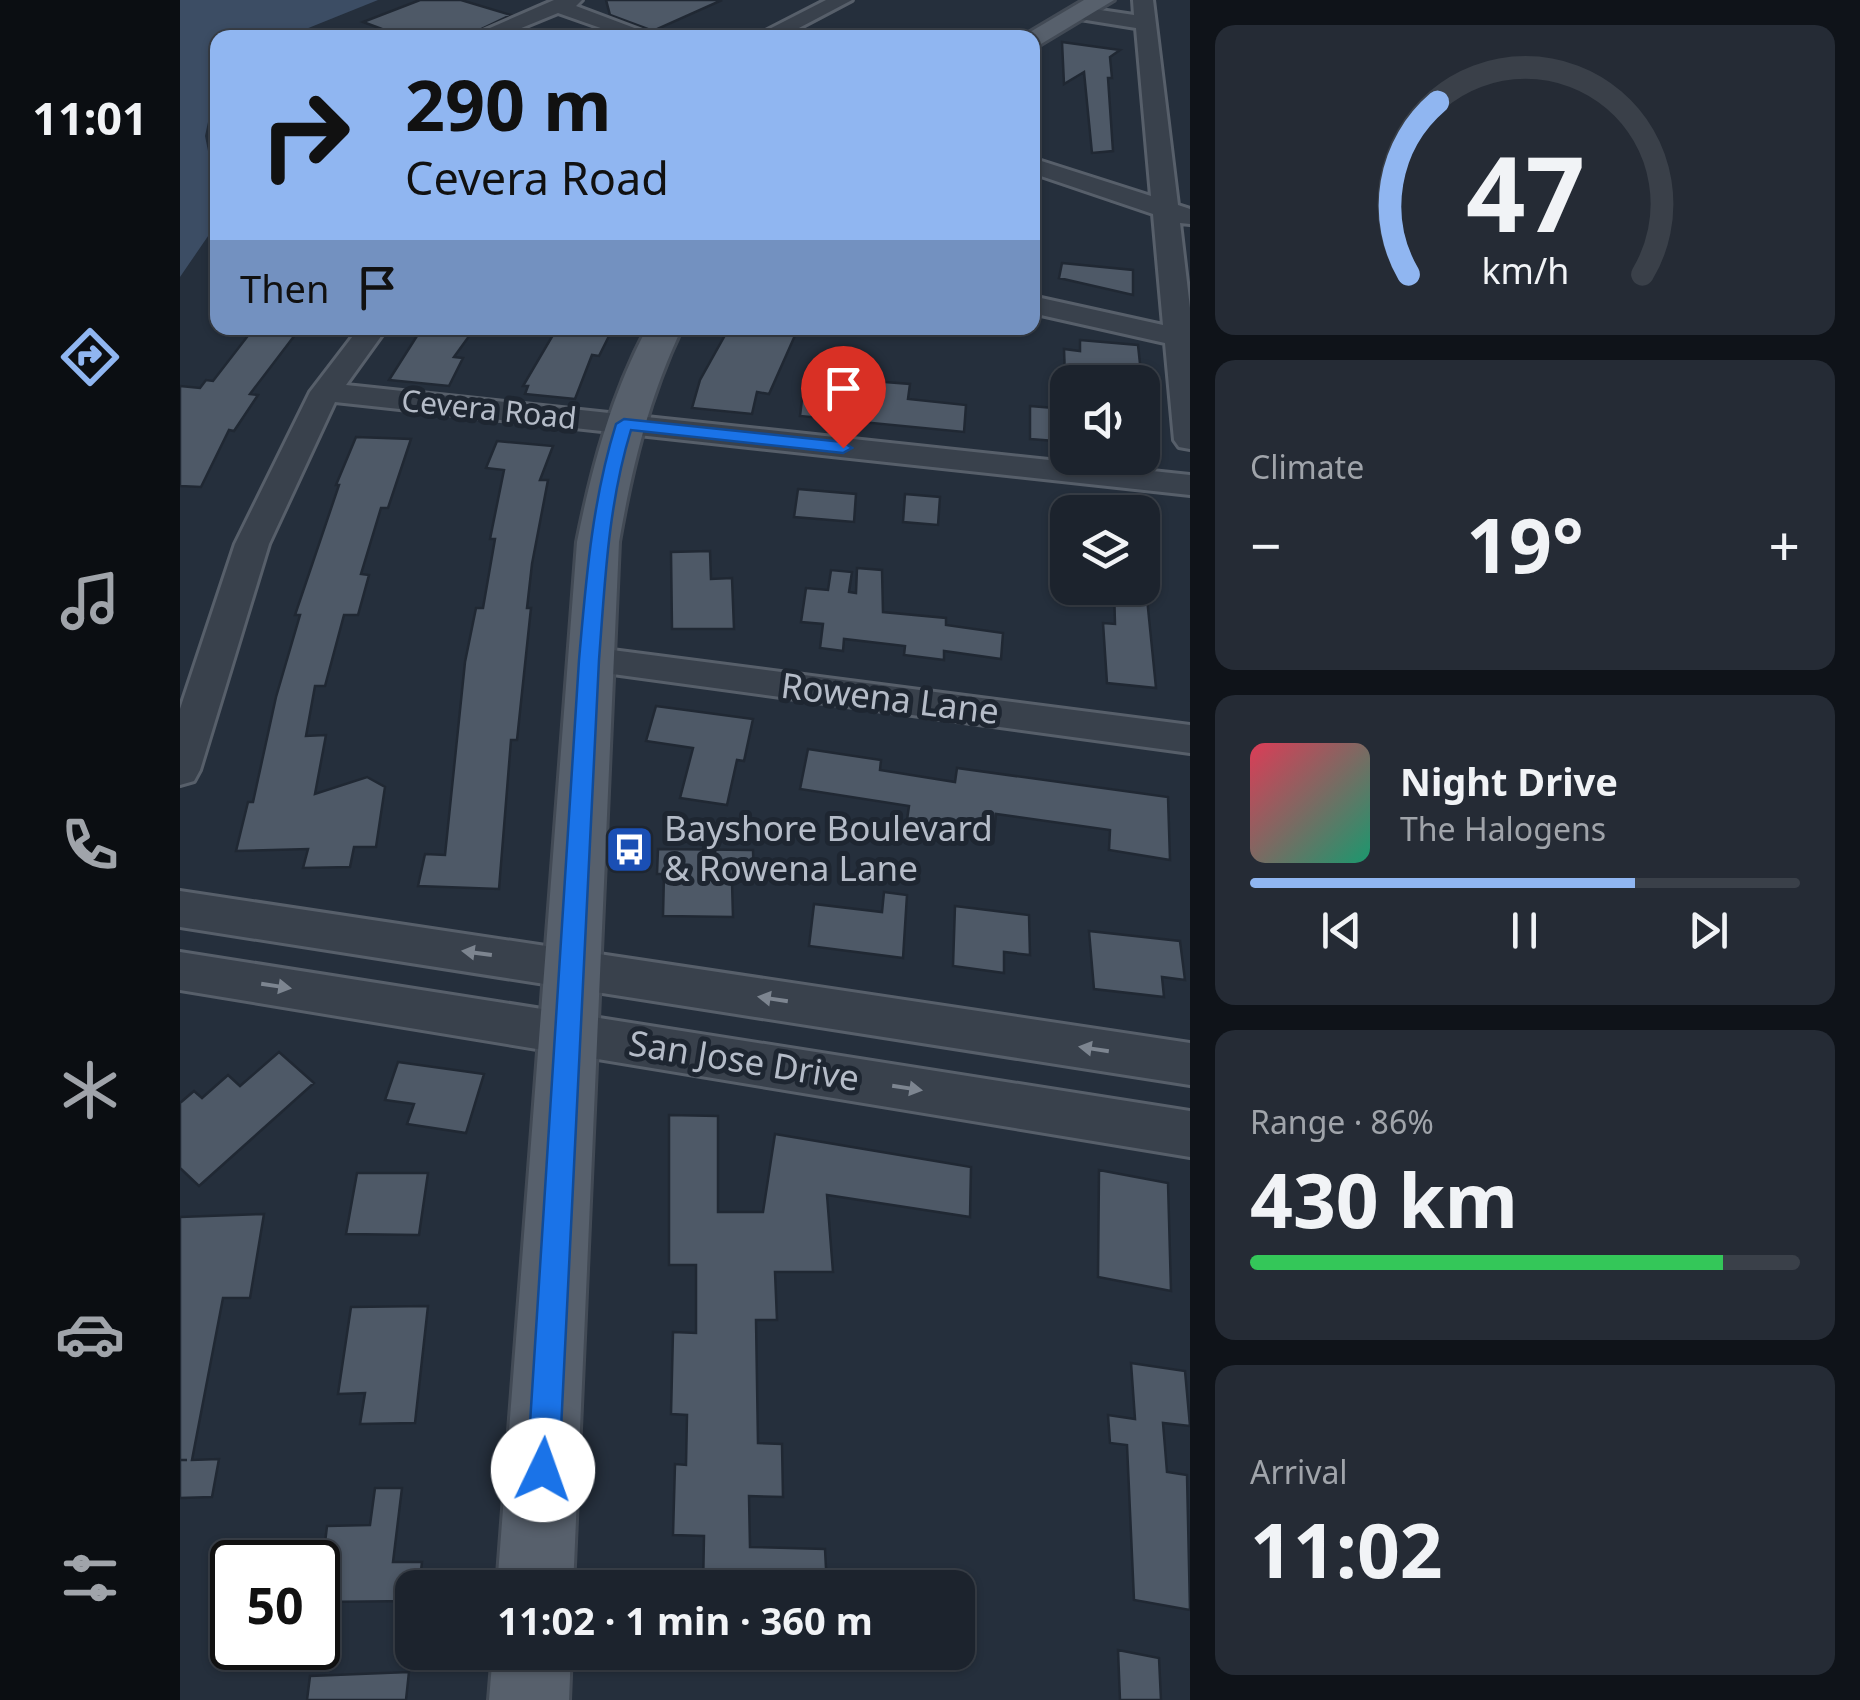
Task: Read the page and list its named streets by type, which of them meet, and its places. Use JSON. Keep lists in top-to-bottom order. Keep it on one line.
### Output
{"streets":{"street":["Cevera Road","Rowena Lane","San Jose Drive"]},"places":{"bus stop":["Bayshore Boulevard & Rowena Lane"]},"page":{"tabs":"11:01","turn":["290 m","Cevera Road"],"then":"Then","tile":["Climate",["Range · 86%","430 km"],["Arrival","11:02"]],"heat":["−","19°","+"],"song":["Night Drive","The Halogens"],"limit":"50","trip":"11:02 · 1 min · 360 m","gauge":["47","km/h"]}}
